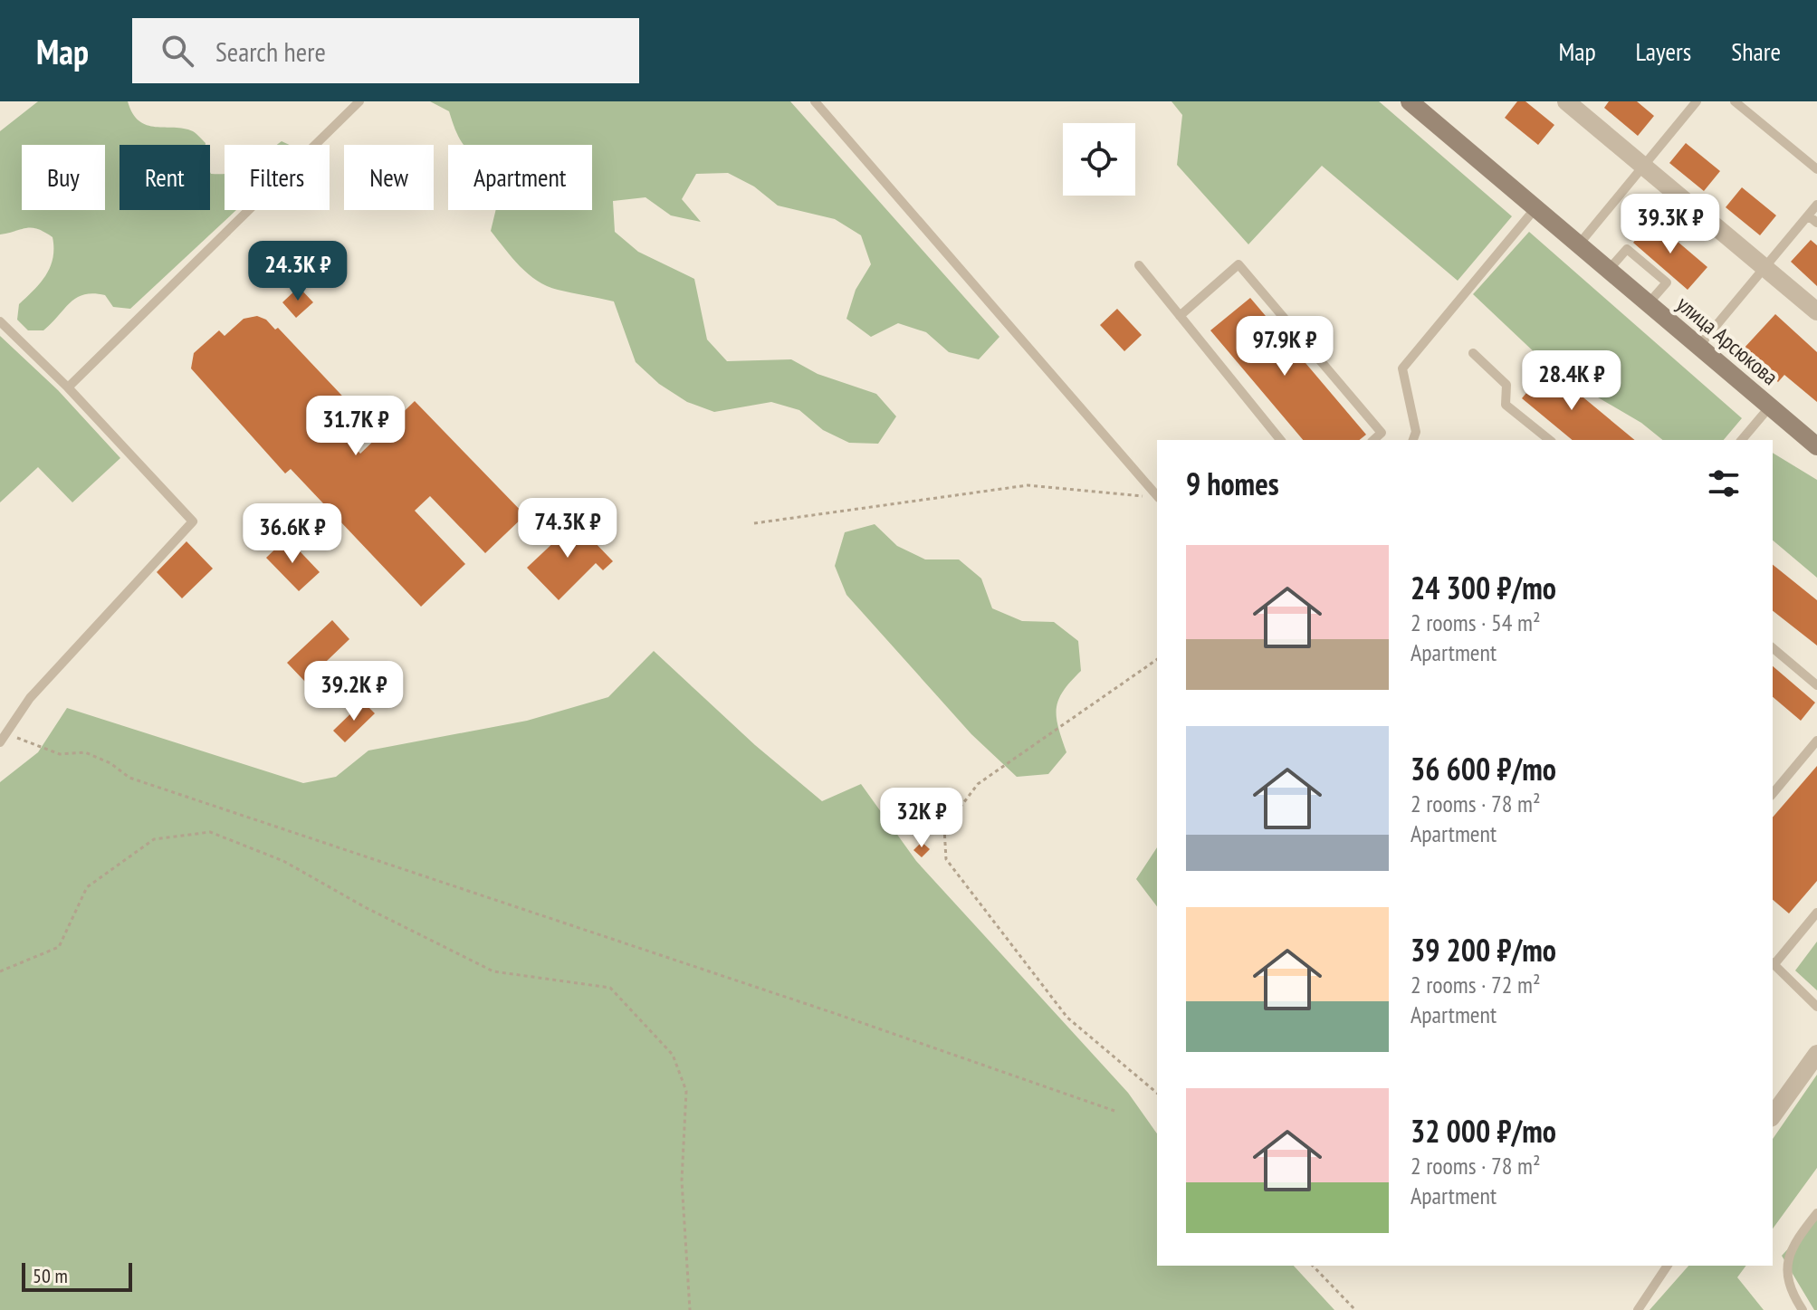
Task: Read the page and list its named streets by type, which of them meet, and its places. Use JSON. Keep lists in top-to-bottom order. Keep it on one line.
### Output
{"streets":{"street":["улица Арсюкова"]},"scale_bar":"50 m","page":{"header":"Map","search":"Search here","nav":["Map","Layers","Share"],"chip":["Buy","Rent","Filters","New","Apartment"],"price":["39.3K ₽","24.3K ₽","97.9K ₽","28.4K ₽","31.7K ₽","74.3K ₽","36.6K ₽","39.2K ₽","32K ₽"],"heading":"9 homes","list":[{"name":"24 300 ₽/mo","note":"2 rooms · 54 m² · Apartment"},{"name":"36 600 ₽/mo","note":"2 rooms · 78 m² · Apartment"},{"name":"39 200 ₽/mo","note":"2 rooms · 72 m² · Apartment"},{"name":"32 000 ₽/mo","note":"2 rooms · 78 m² · Apartment"}],"scale":"50 m"}}
